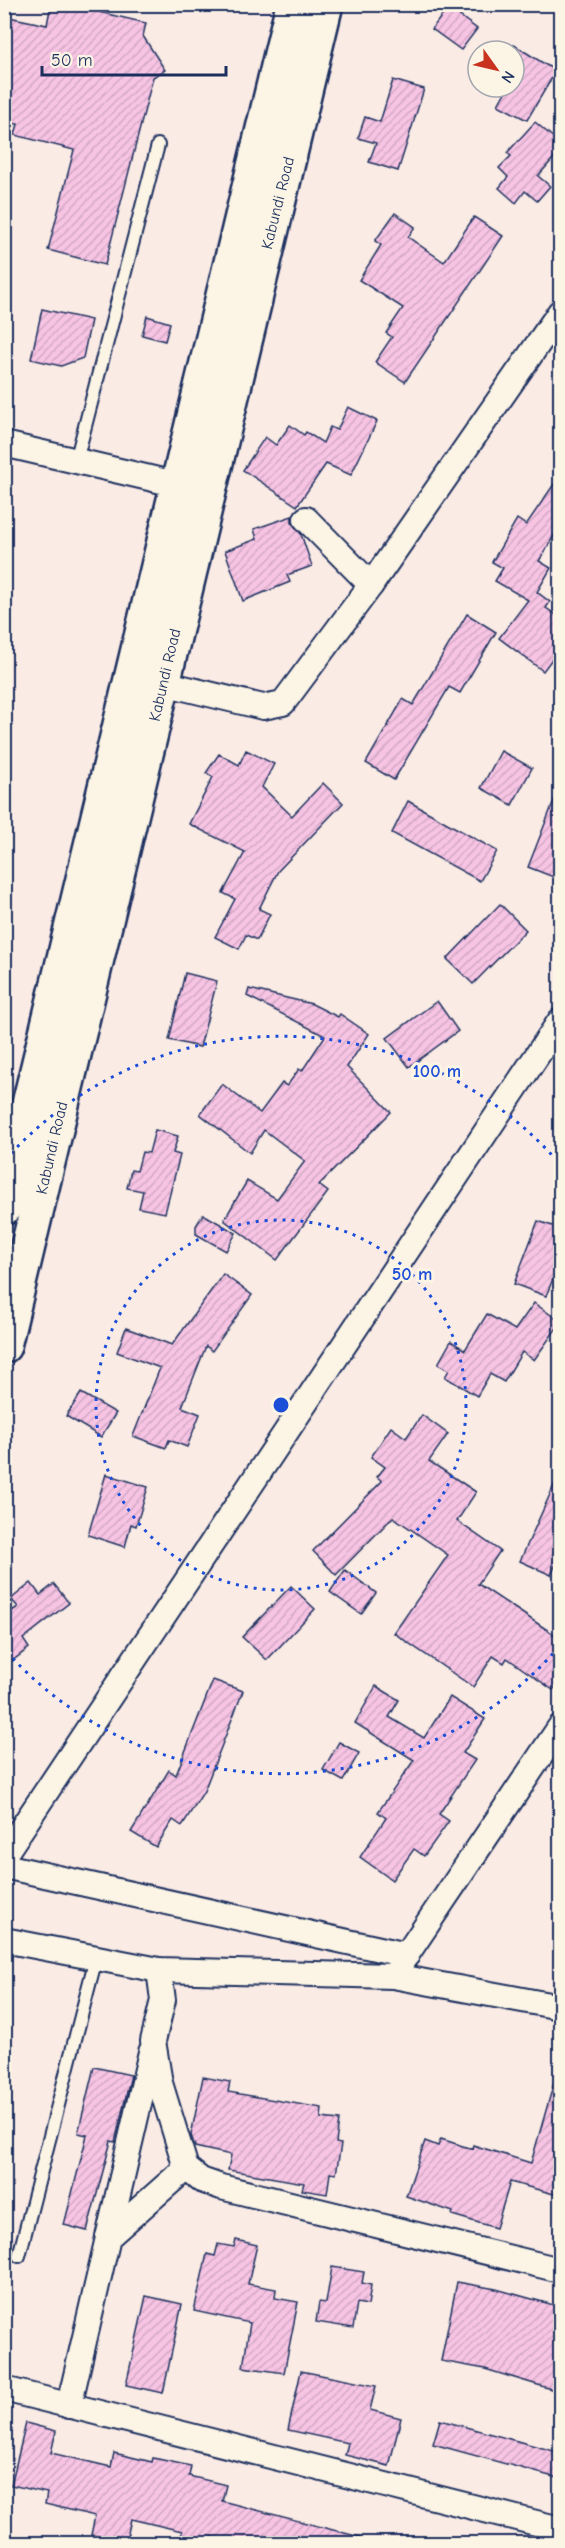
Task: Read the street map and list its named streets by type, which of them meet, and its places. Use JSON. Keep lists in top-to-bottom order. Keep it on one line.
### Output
{"streets":{"street":["Kabundi Road"]},"scale_bar":"50 m","north":"bottom right","rings":["100 m","50 m"]}
